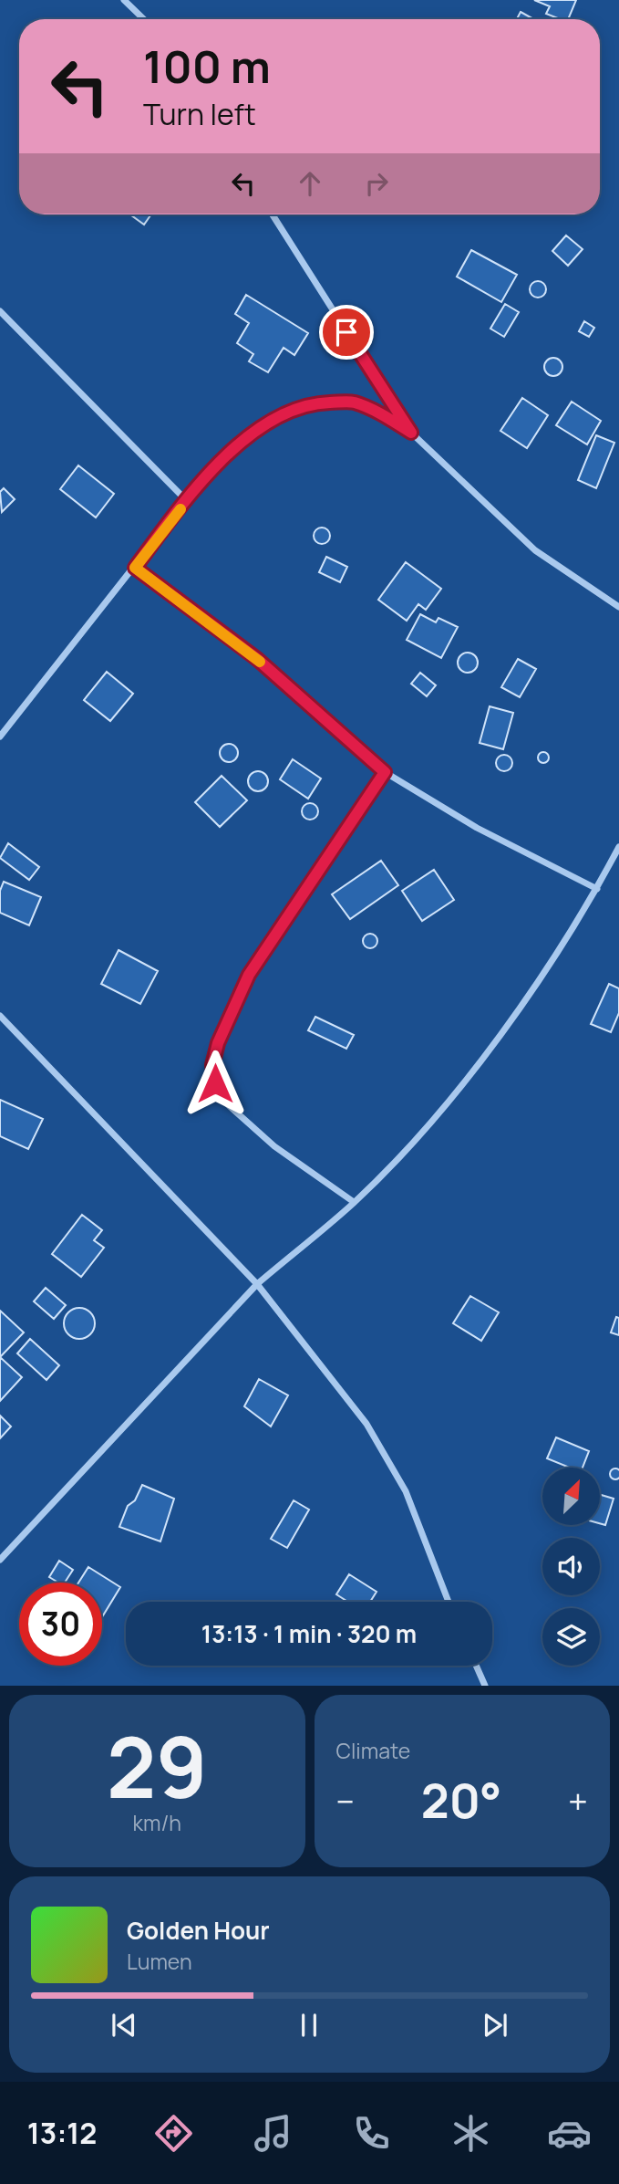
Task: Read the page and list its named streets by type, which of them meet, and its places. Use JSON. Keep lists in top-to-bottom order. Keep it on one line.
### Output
{"north":"top right","page":{"turn":["100 m","Turn left"],"limit":"30","trip":"13:13 · 1 min · 320 m","tile":[["29","km/h"],"Climate"],"heat":["−","20°","+"],"song":["Golden Hour","Lumen"],"tabs":"13:12"}}
